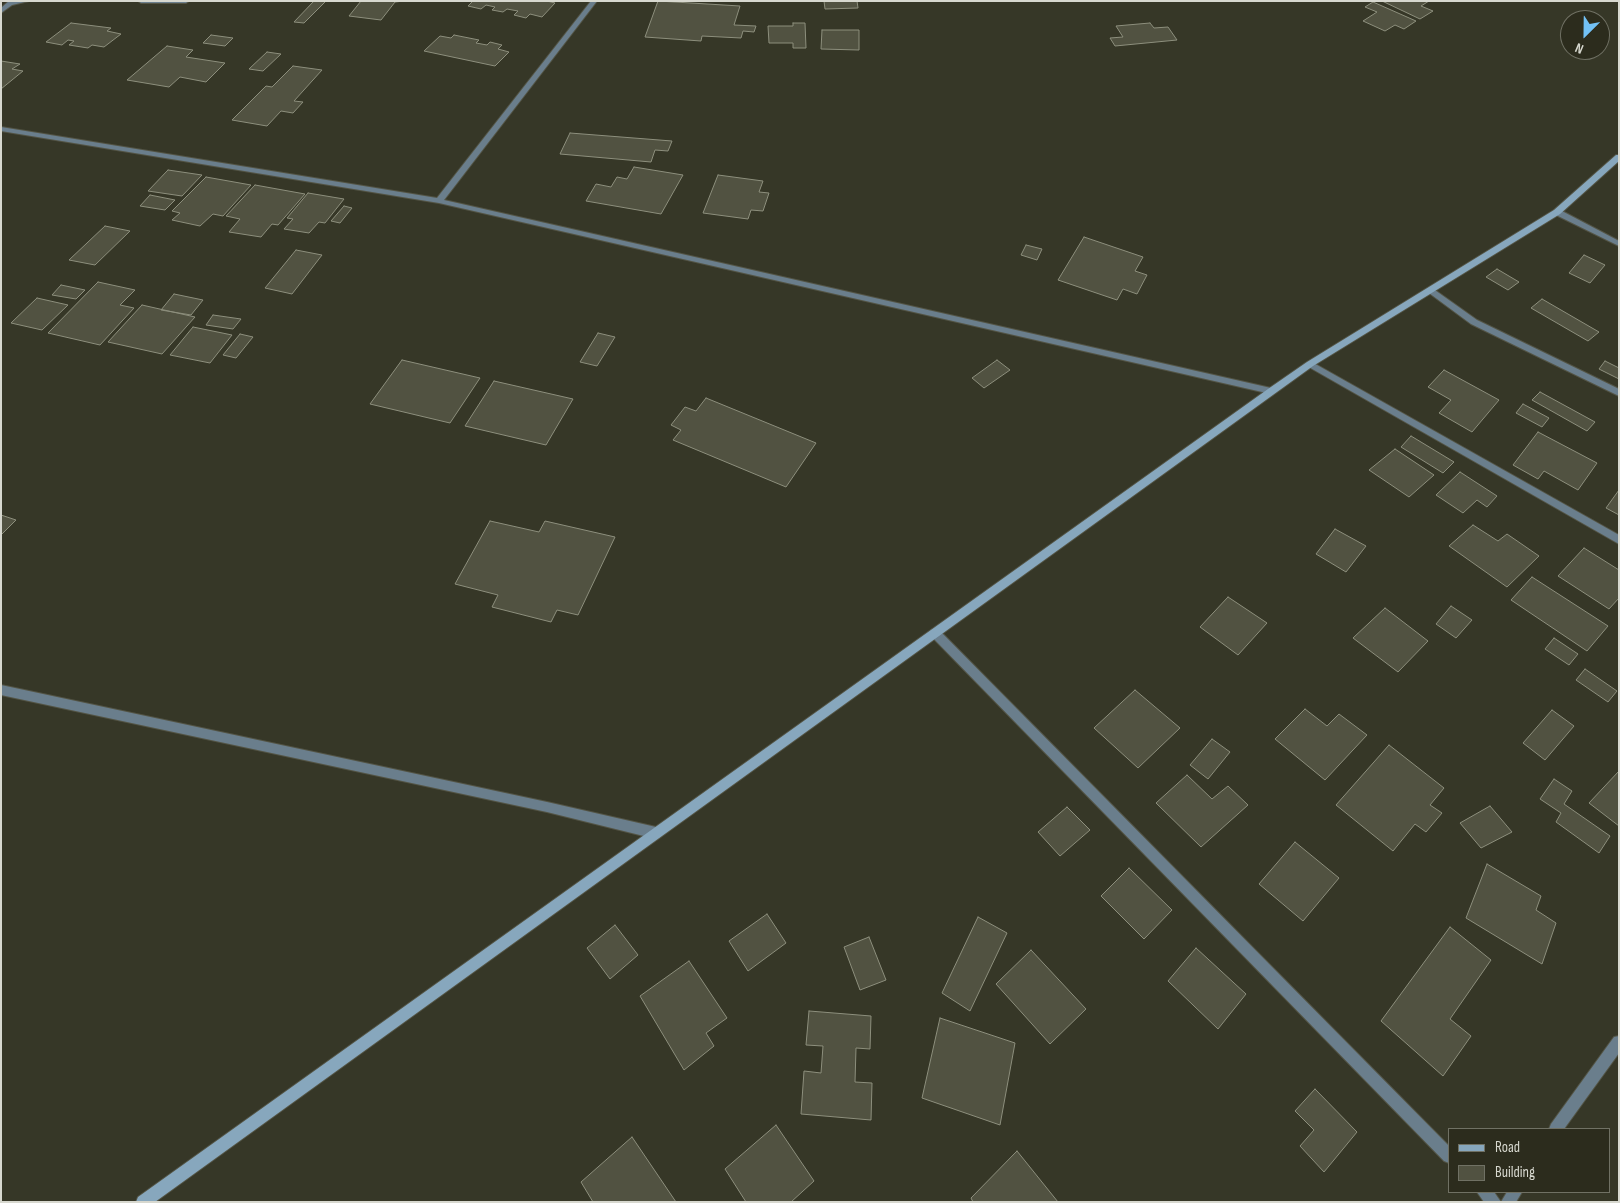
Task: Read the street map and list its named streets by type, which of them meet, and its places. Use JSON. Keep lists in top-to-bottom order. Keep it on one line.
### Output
{"legend":["Road","Building"],"north":"bottom left"}
